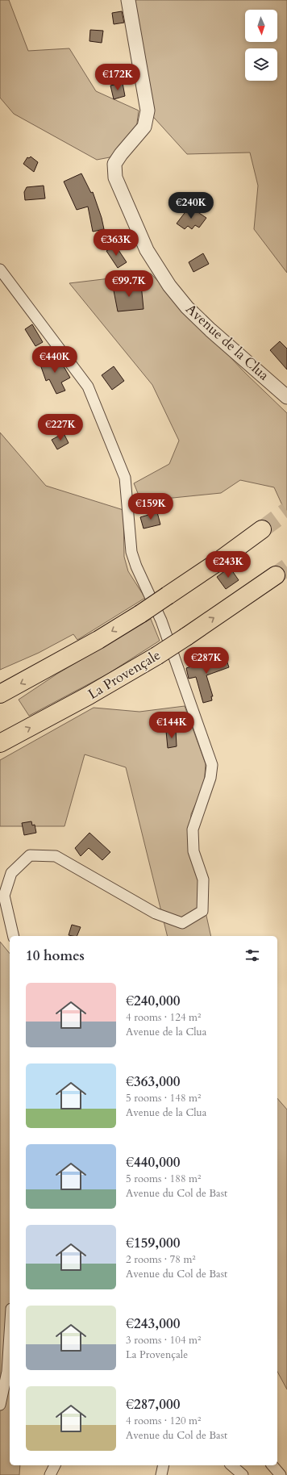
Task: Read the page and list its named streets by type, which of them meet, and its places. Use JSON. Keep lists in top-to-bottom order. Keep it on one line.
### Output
{"streets":{"highway":["La Provençale"],"street":["Avenue de la Clua"]},"north":"bottom","page":{"price":["€172K","€240K","€363K","€99.7K","€440K","€227K","€159K","€243K","€287K","€144K"],"heading":"10 homes","list":[{"name":"€240,000","note":"4 rooms · 124 m² · Avenue de la Clua"},{"name":"€363,000","note":"5 rooms · 148 m² · Avenue de la Clua"},{"name":"€440,000","note":"5 rooms · 188 m² · Avenue du Col de Bast"},{"name":"€159,000","note":"2 rooms · 78 m² · Avenue du Col de Bast"},{"name":"€243,000","note":"3 rooms · 104 m² · La Provençale"},{"name":"€287,000","note":"4 rooms · 120 m² · Avenue du Col de Bast"}]}}
